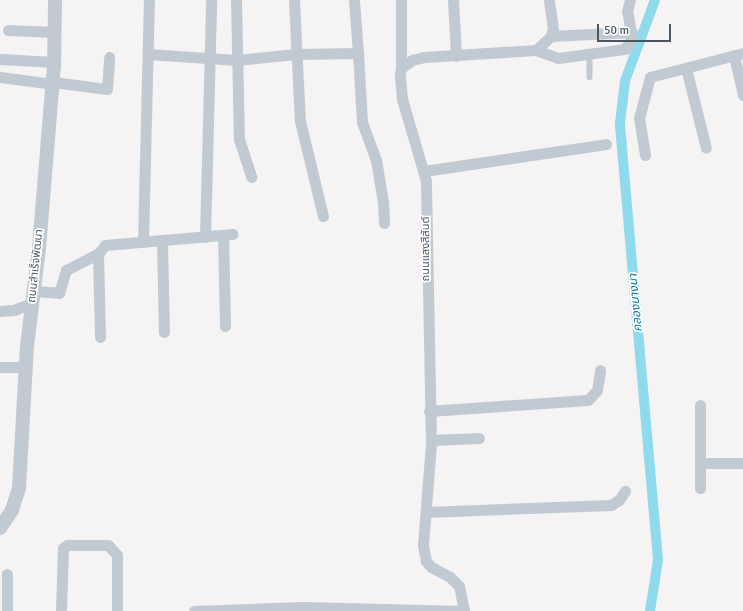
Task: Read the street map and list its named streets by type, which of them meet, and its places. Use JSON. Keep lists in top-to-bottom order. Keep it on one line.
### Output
{"streets":{"street":["ถนนแสงสีสันต์","ถนนสำเร็จพัฒนา"]},"water":["คลองบางนา"],"scale_bar":"50 m"}
